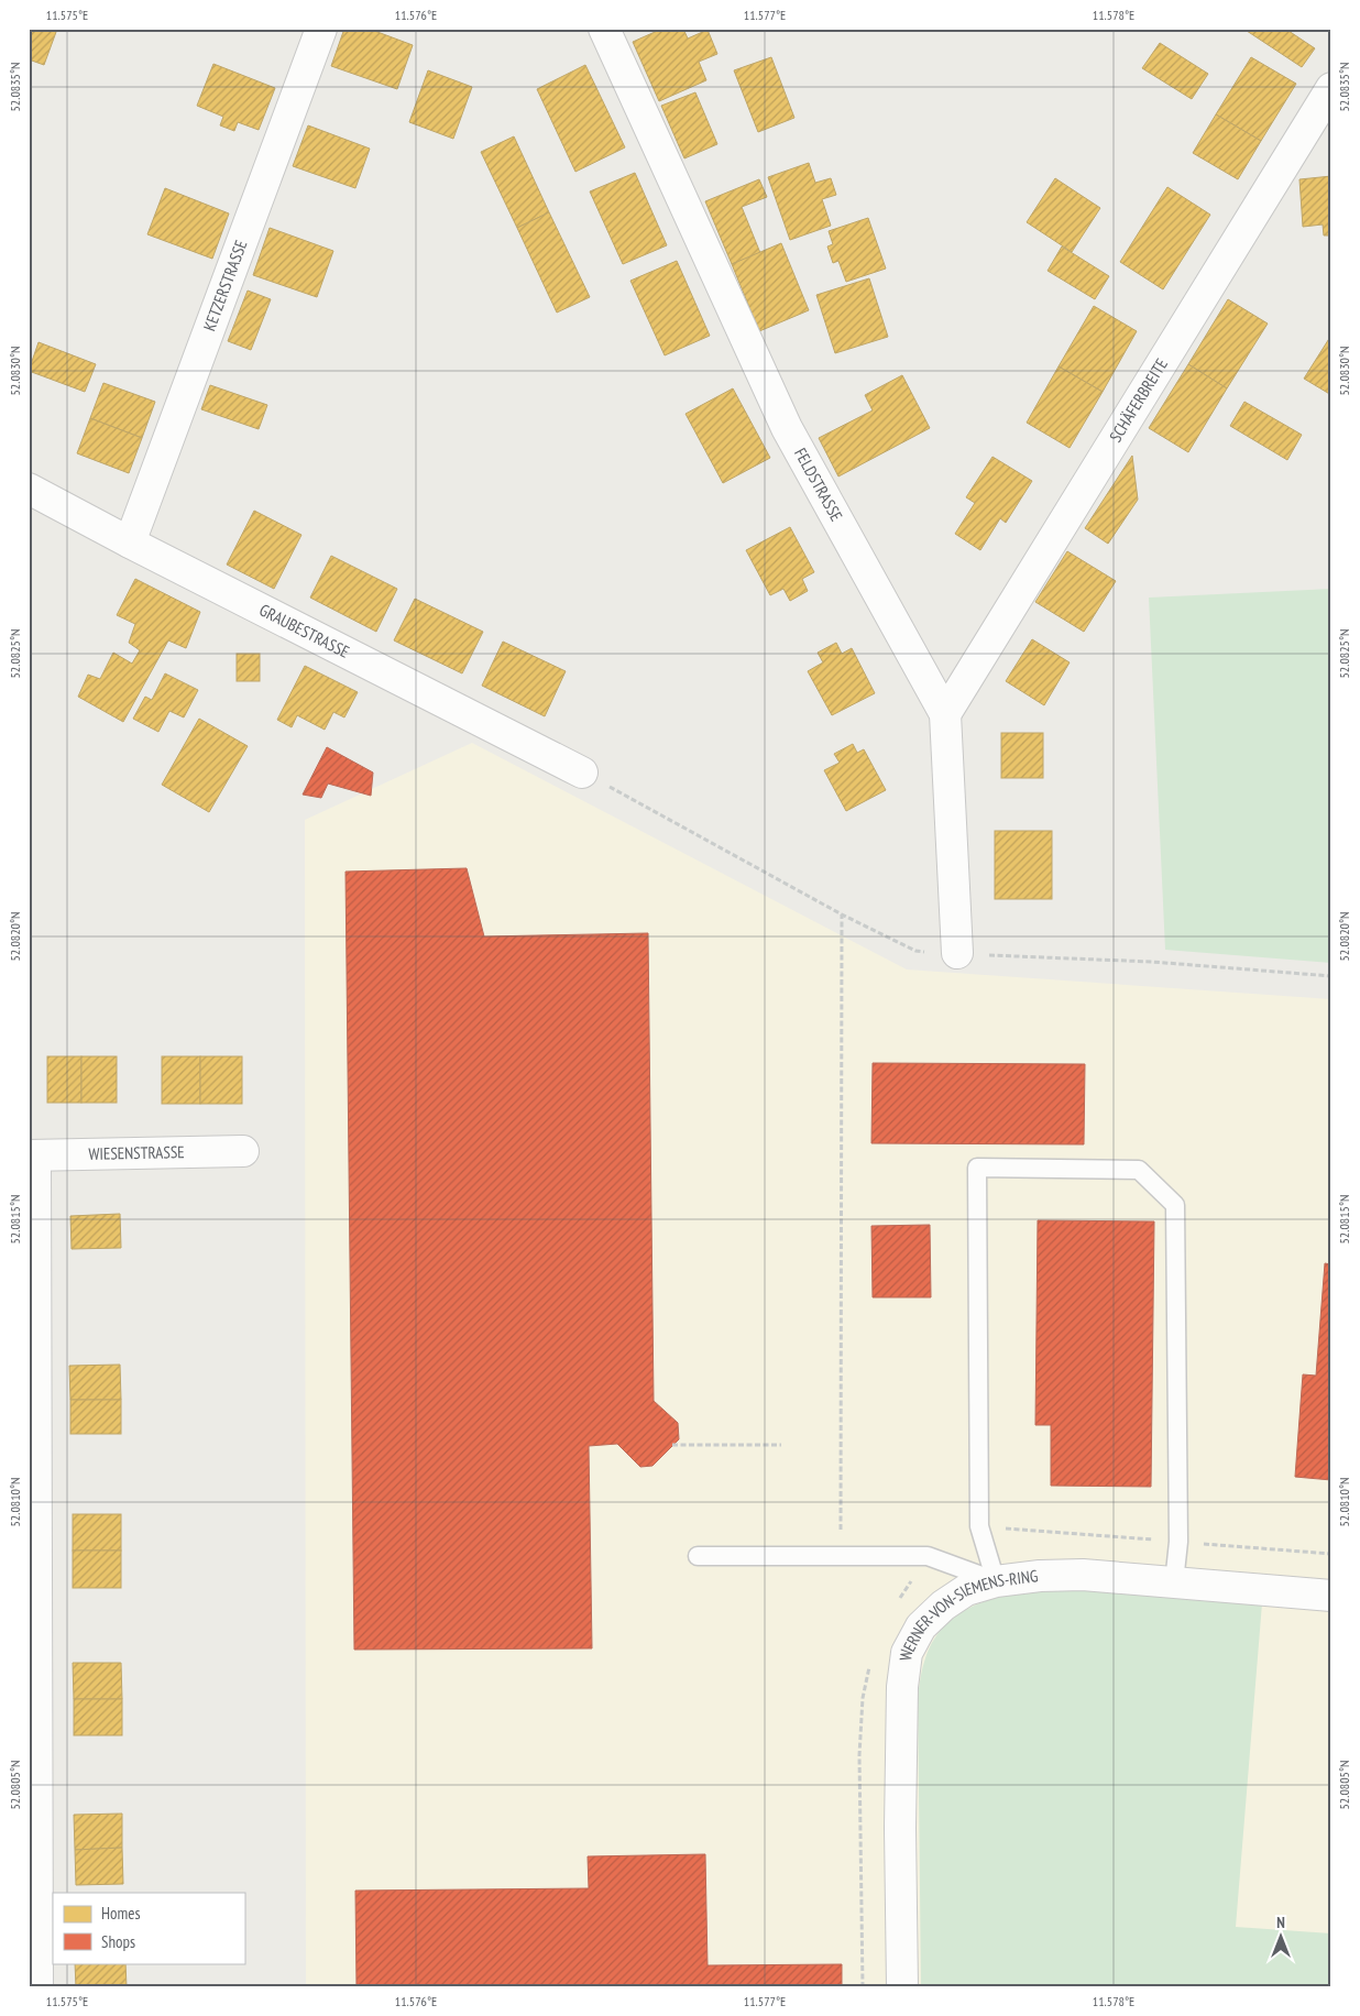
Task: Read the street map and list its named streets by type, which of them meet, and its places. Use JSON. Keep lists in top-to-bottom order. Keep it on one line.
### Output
{"streets":{"street":["KETZERSTRASSE","SCHÄFERBREITE","FELDSTRASSE","GRAUBESTRASSE","WIESENSTRASSE","WERNER-VON-SIEMENS-RING"]},"crossings":[["KETZERSTRASSE","GRAUBESTRASSE"],["SCHÄFERBREITE","FELDSTRASSE"]],"legend":["Homes","Shops"],"north":"top","coordinates":["11.575°E","11.576°E","11.577°E","11.578°E","52.0835°N","52.0830°N","52.0825°N","52.0820°N","52.0815°N","52.0810°N","52.0805°N"]}
